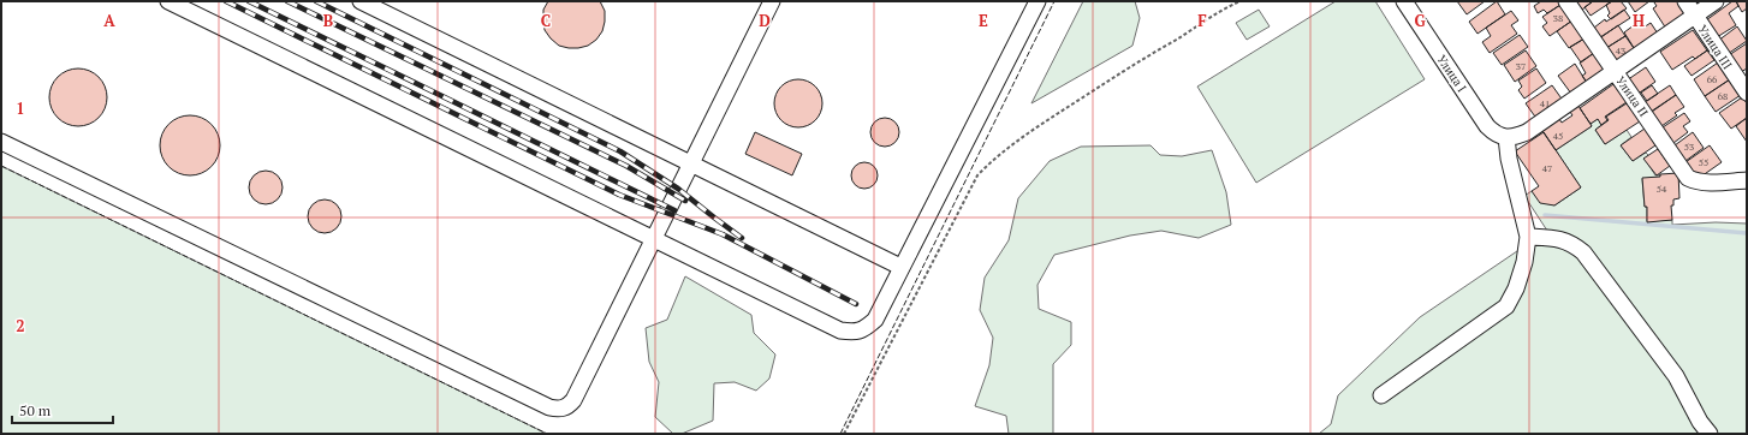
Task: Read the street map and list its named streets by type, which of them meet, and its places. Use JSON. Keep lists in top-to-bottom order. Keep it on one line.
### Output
{"streets":{"street":["Улица III","Улица I","Улица II"]},"house_numbers":["38","43","37","66","68","41","45","53","55","47","54"],"scale_bar":"50 m","grid":{"columns":["A","B","C","D","E","F","G","H"],"rows":["1","2"]}}
